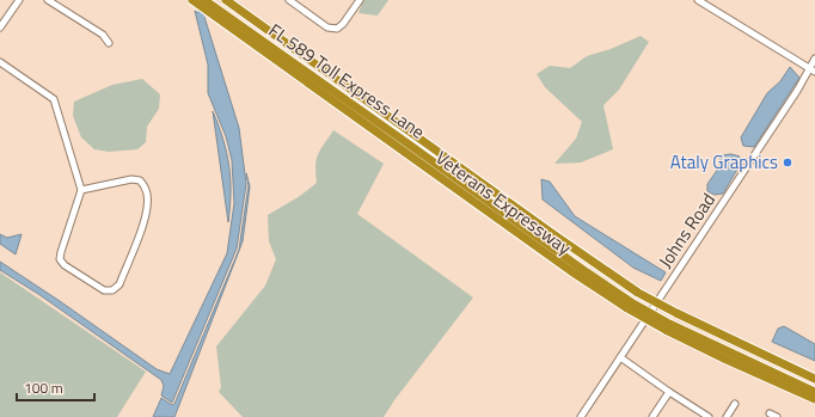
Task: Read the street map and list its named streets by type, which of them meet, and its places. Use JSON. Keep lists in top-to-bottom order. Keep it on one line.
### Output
{"streets":{"highway":["Veterans Expressway"],"street":["Johns Road"]},"places":["Ataly Graphics"],"scale_bar":"100 m"}
